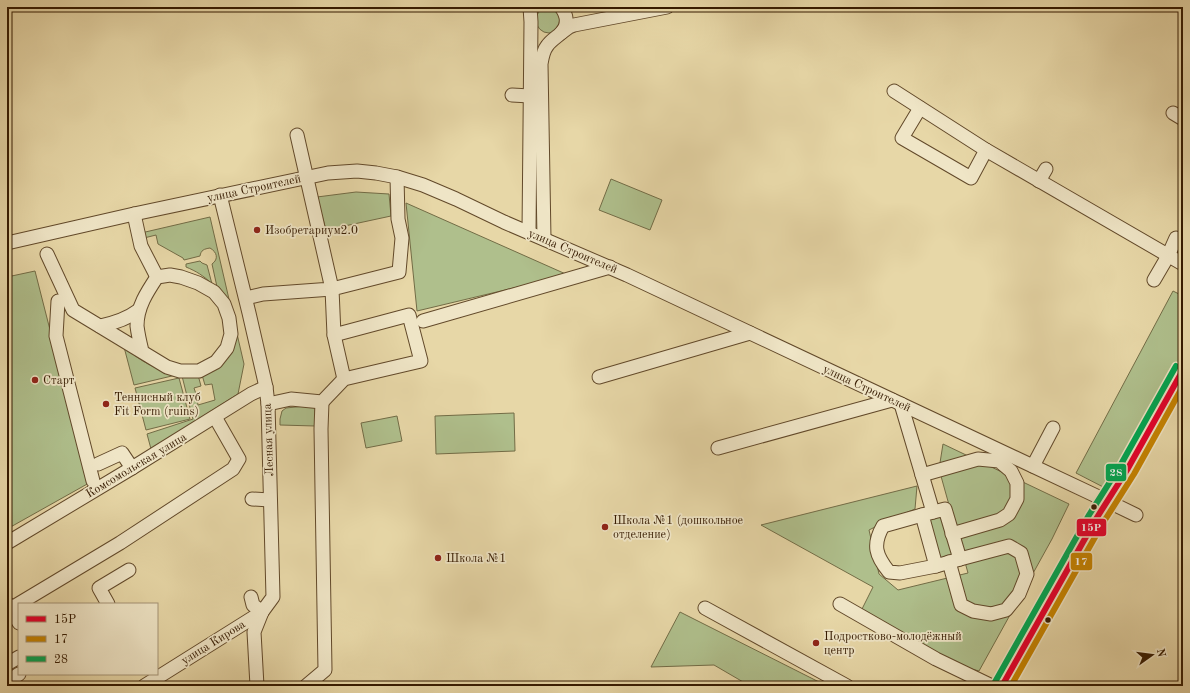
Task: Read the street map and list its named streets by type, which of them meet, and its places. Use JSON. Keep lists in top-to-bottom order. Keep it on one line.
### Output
{"streets":{"street":["улица Строителей","Лесная улица","Комсомольская улица","улица Кирова"]},"crossings":[["улица Строителей","Лесная улица"],["Лесная улица","Комсомольская улица"],["Лесная улица","улица Кирова"]],"places":["Изобретариум2.0","Старт","Теннисный клуб Fit Form (ruins)","Школа №1 (дошкольное отделение)","Школа №1","Подростково-молодёжный центр"],"lines":["transit line 28","transit line 15Р","transit line 17"],"legend":["15Р","17","28"],"north":"right"}
